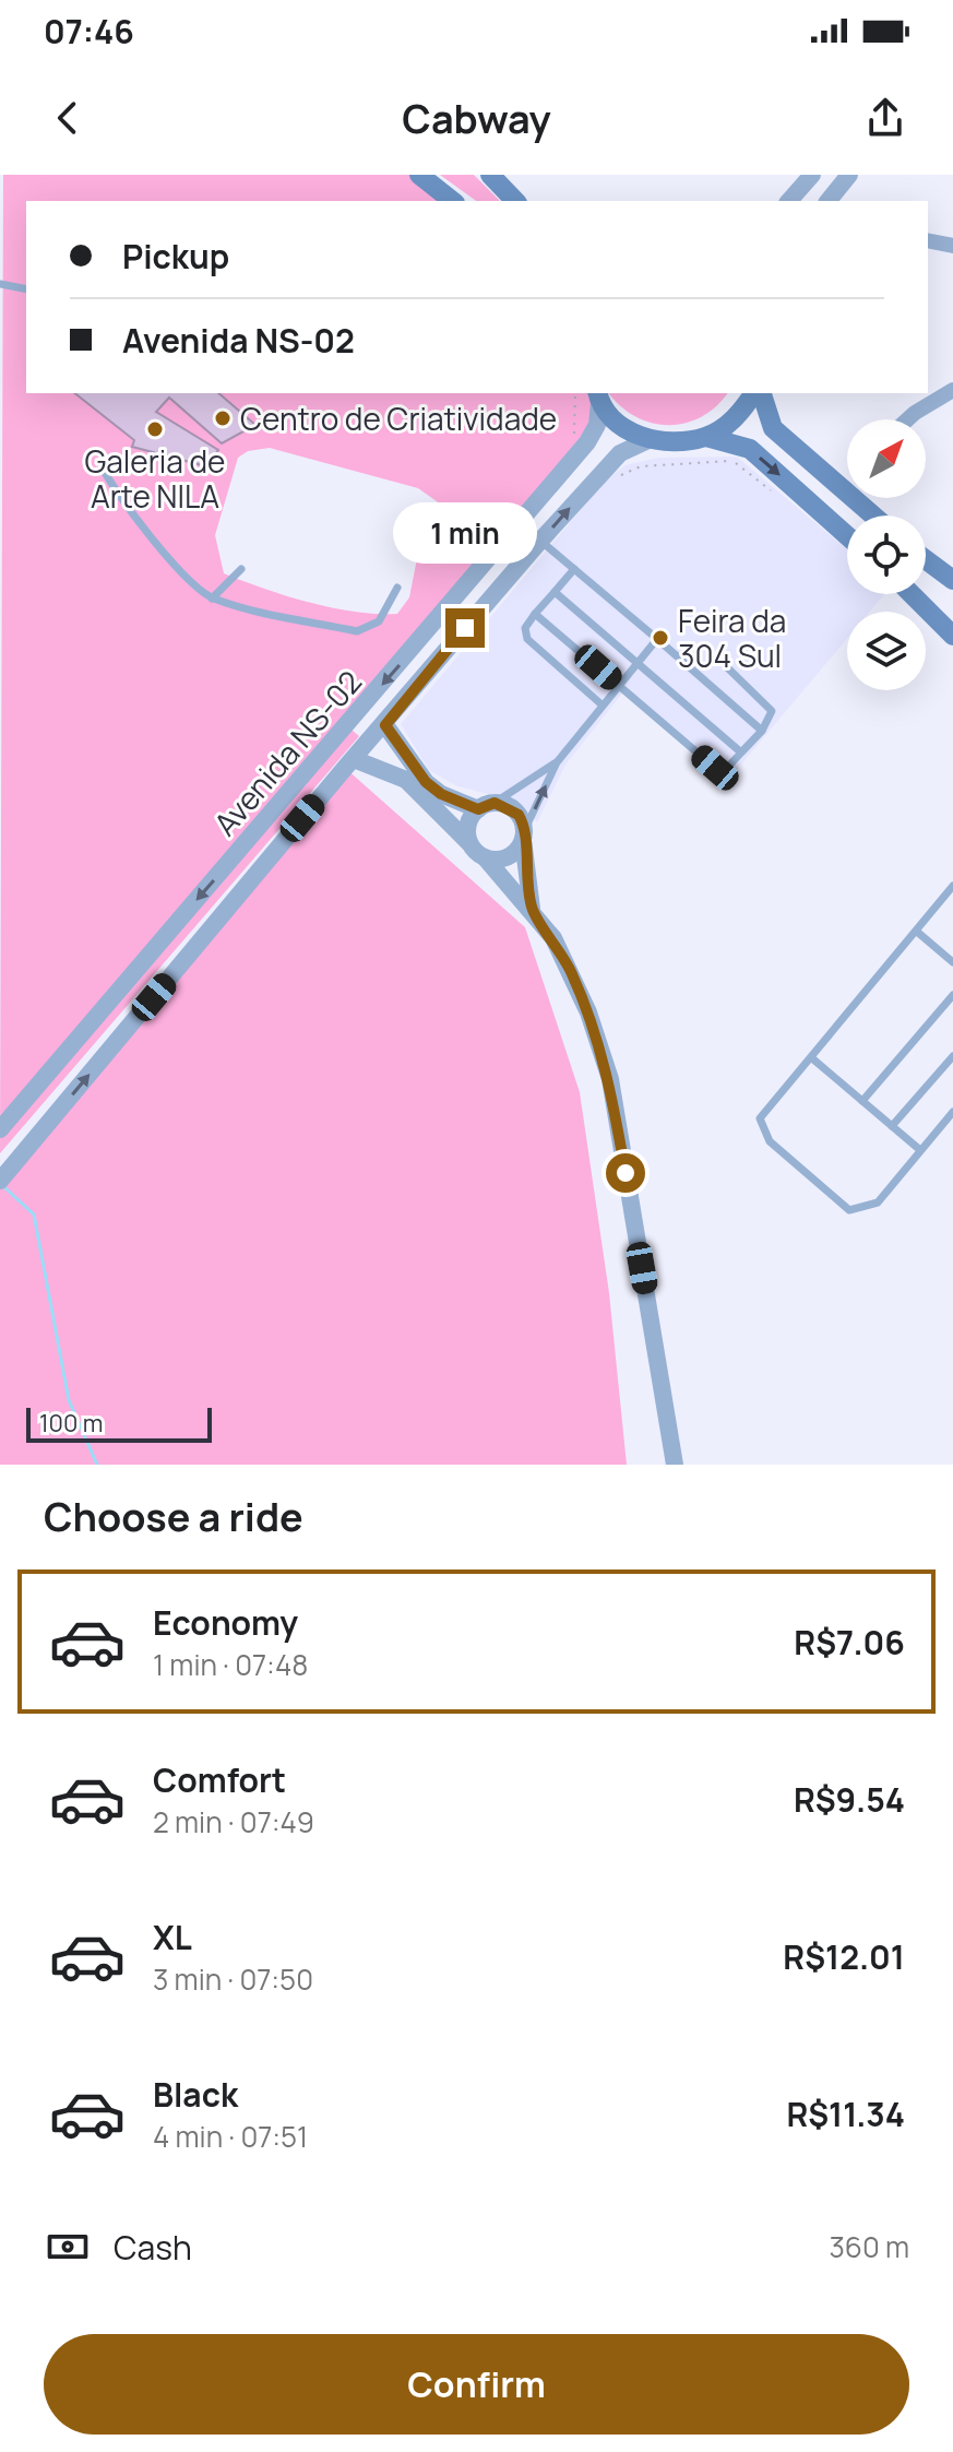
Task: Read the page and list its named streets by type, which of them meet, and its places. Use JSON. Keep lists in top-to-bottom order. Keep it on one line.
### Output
{"streets":{"street":["Avenida NS-02"]},"places":["Centro de Criatividade","Galeria de Arte NILA","Feira da 304 Sul"],"scale_bar":"100 m","north":"top right","page":{"status":"07:46","header":"Cabway","banner":["Pickup","Avenida NS-02"],"bubble":"1 min","scale":"100 m","heading":"Choose a ride","list":[{"name":"Economy","note":"1 min · 07:48","value":"R$7.06"},{"name":"Comfort","note":"2 min · 07:49","value":"R$9.54"},{"name":"XL","note":"3 min · 07:50","value":"R$12.01"},{"name":"Black","note":"4 min · 07:51","value":"R$11.34"}],"pay":["Cash","360 m"],"buttons":"Confirm"}}
